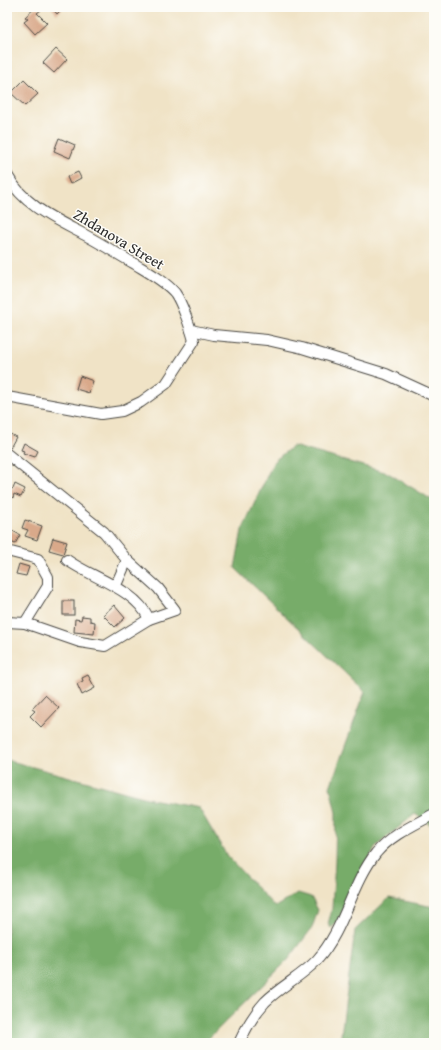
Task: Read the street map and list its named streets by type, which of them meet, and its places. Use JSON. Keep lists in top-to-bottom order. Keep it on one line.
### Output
{"streets":{"street":["Zhdanova Street"]}}
